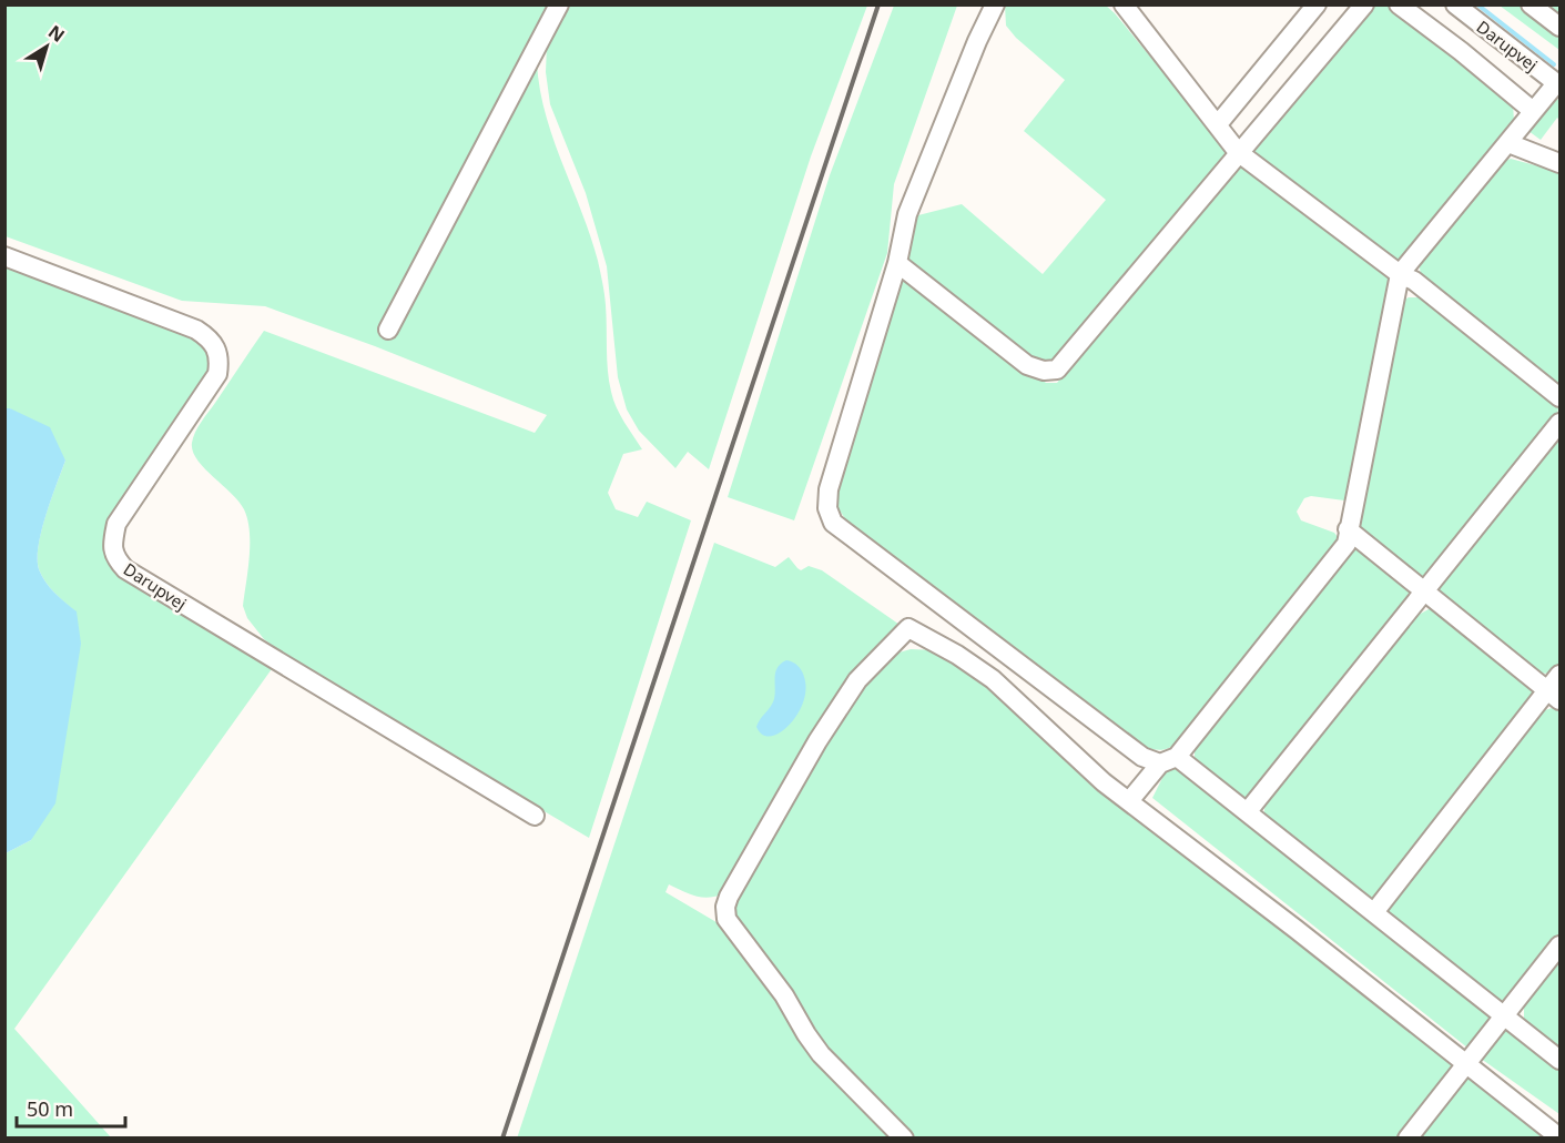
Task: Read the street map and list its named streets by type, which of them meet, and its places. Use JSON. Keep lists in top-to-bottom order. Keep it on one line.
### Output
{"streets":{"street":["Darupvej"]},"scale_bar":"50 m","north":"top right"}
